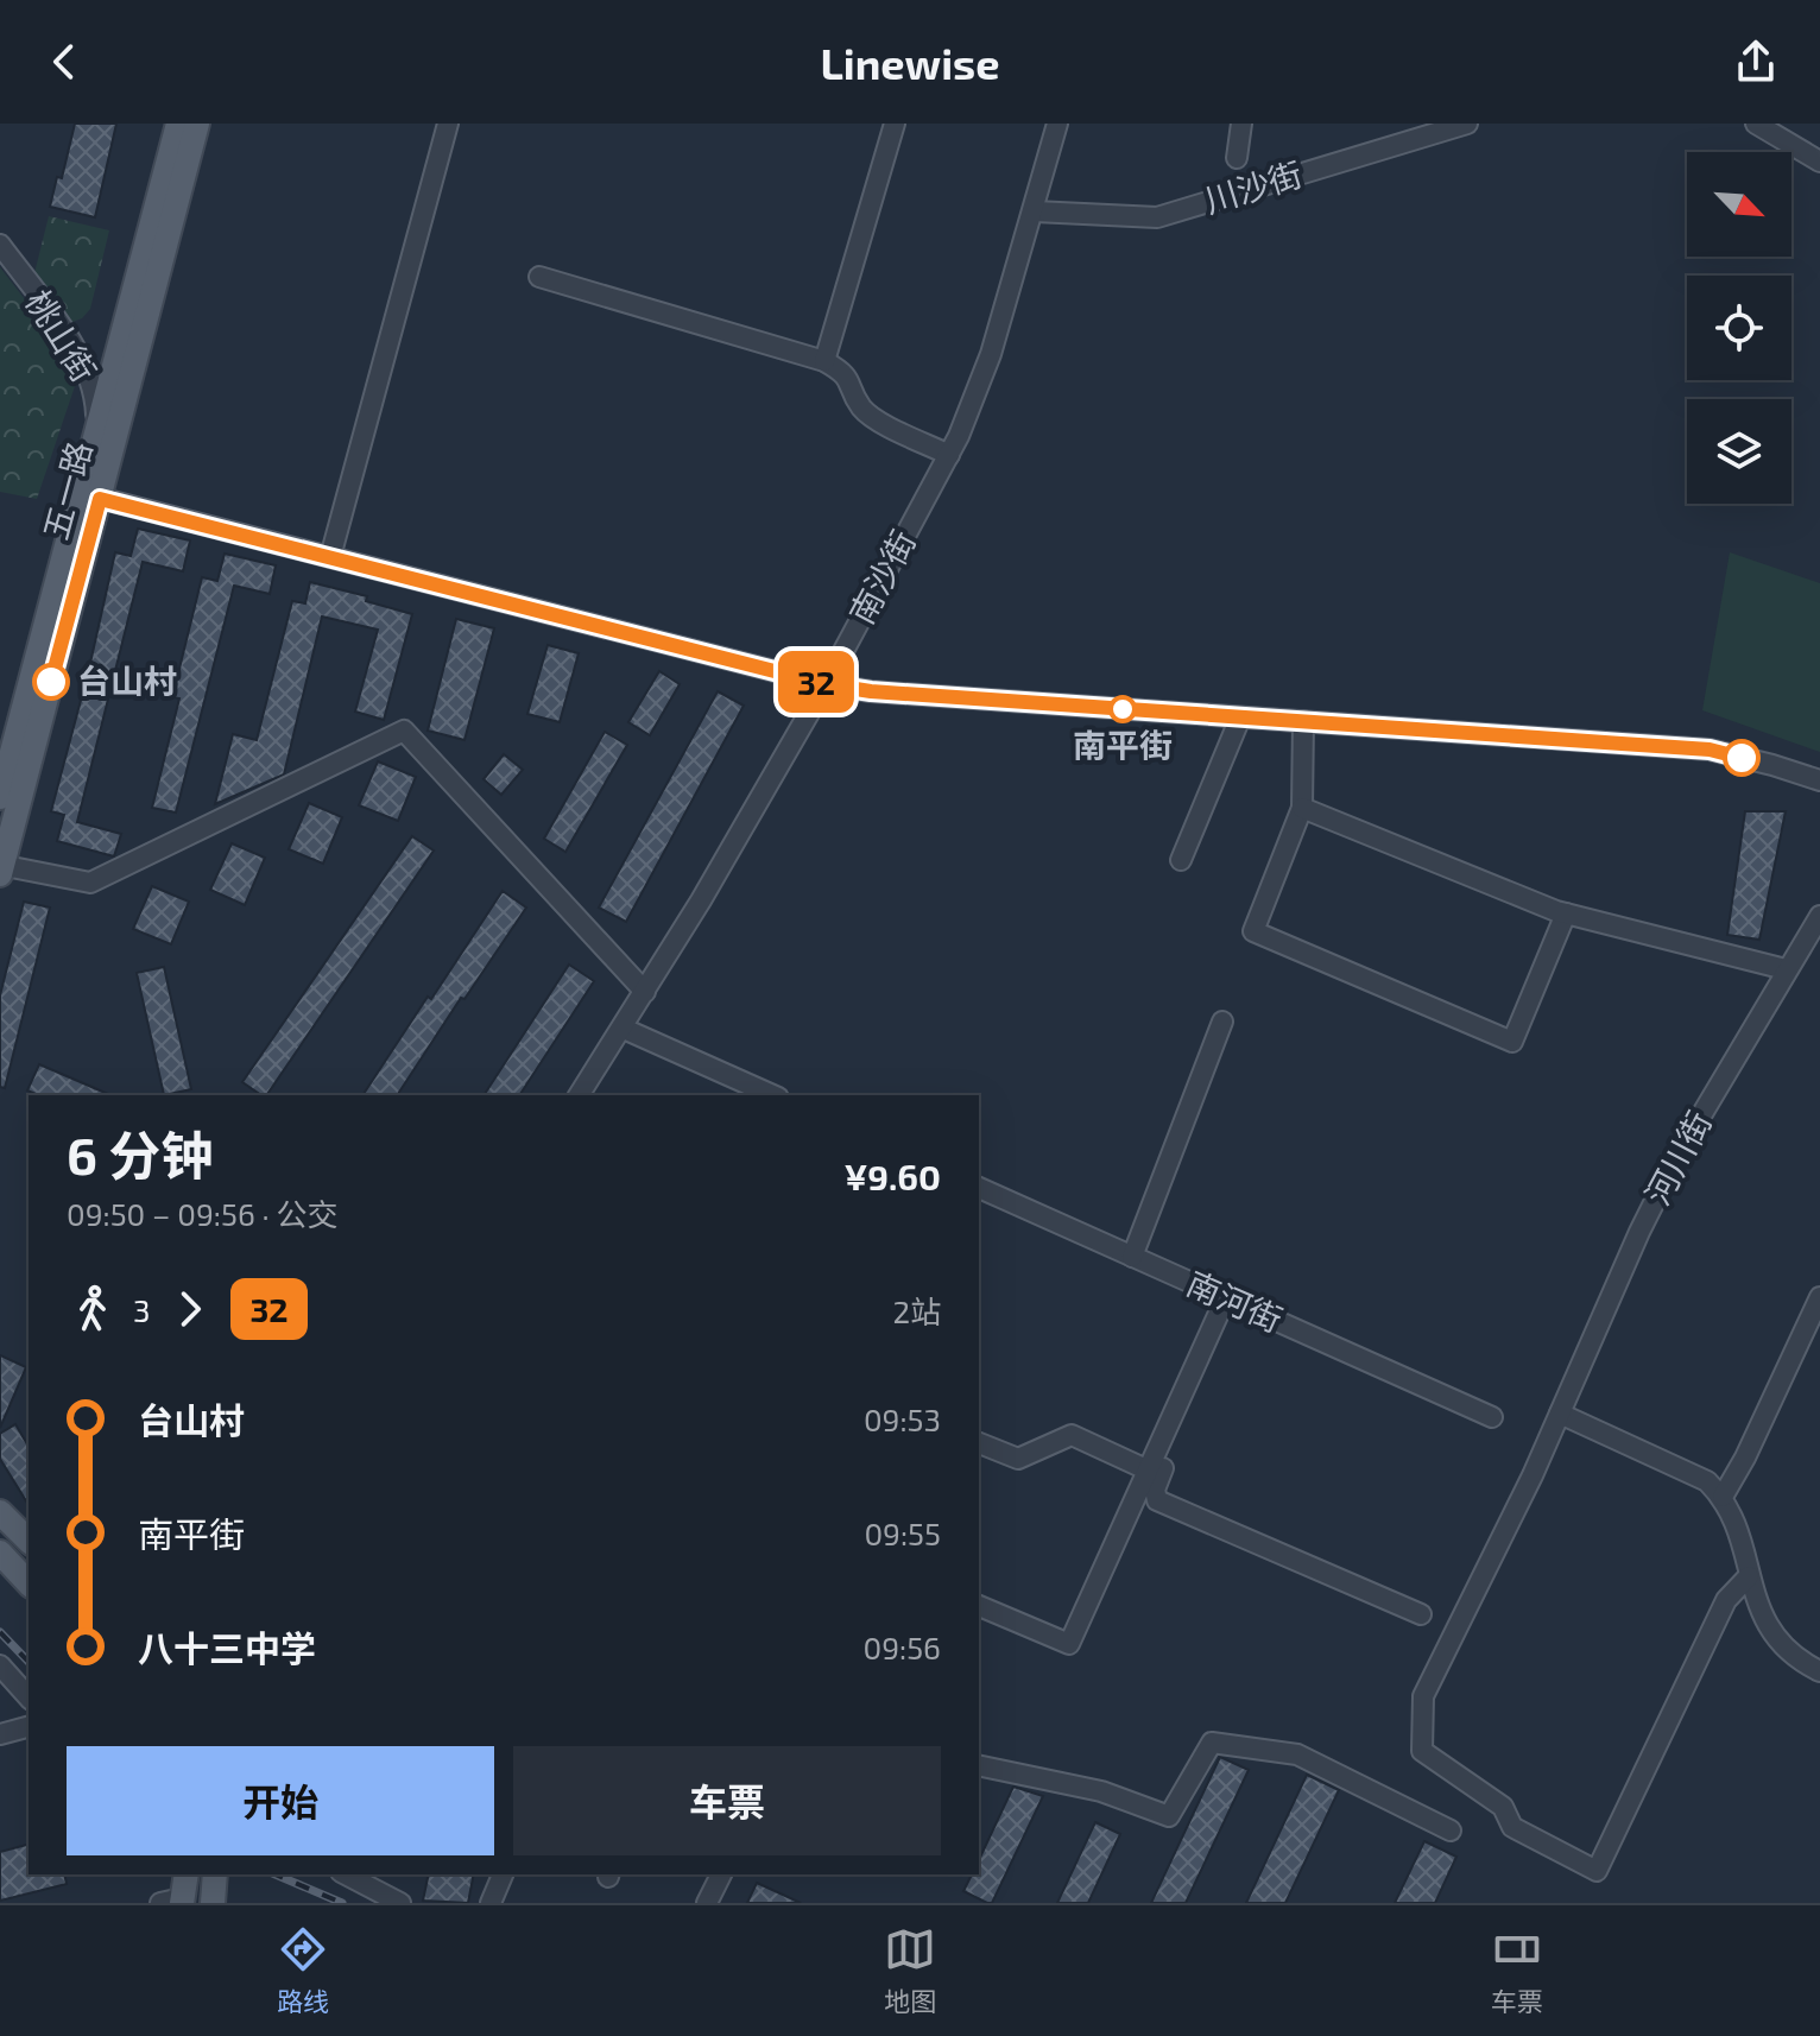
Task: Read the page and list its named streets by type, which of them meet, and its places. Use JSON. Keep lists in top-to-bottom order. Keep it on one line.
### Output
{"streets":{"main road":["五一路"],"street":["川沙街","桃山街","南沙街","河川街","南河街"]},"crossings":[["川沙街","南沙街"],["桃山街","五一路"]],"places":["台山村","南平街"],"lines":["bus line 32"],"north":"bottom right","page":{"header":"Linewise","on_map":"32","heading":["6 分钟","09:50 – 09:56 · 公交","¥9.60"],"legs":["3","32","2站"],"list":[{"name":"台山村","value":"09:53"},{"name":"南平街","value":"09:55"},{"name":"八十三中学","value":"09:56"}],"buttons":["开始","车票"],"tabs":["路线","地图","车票"]}}
